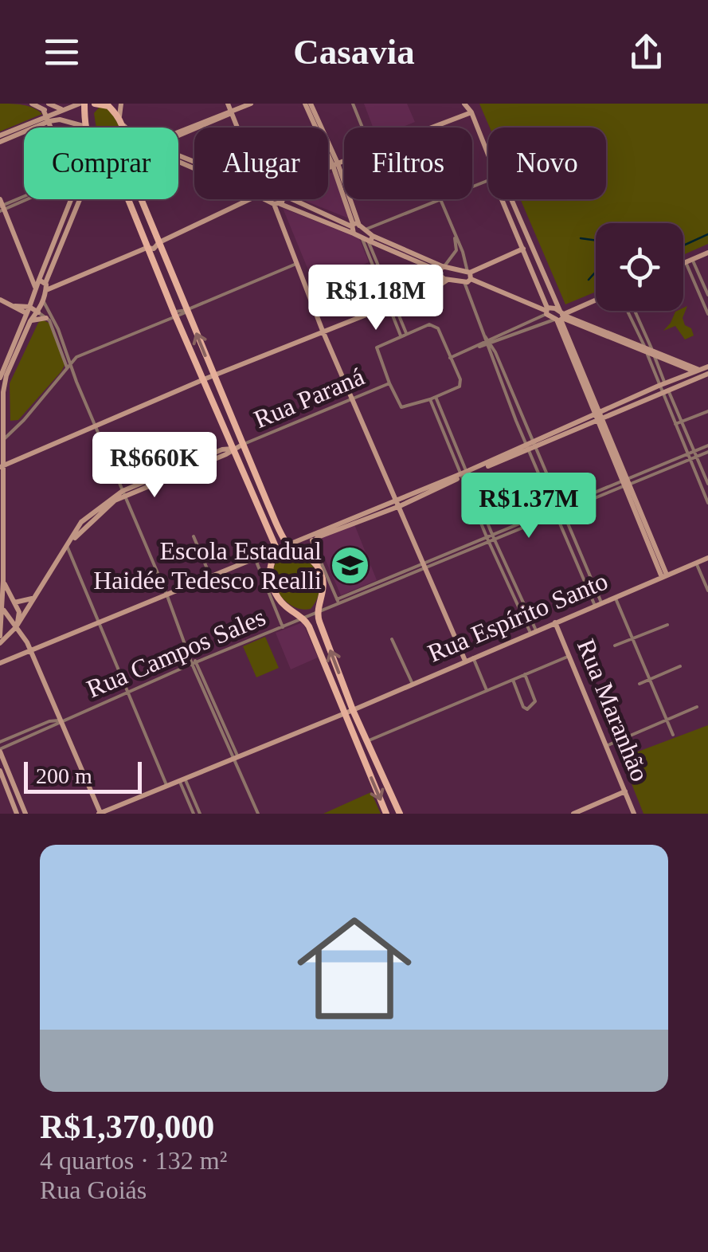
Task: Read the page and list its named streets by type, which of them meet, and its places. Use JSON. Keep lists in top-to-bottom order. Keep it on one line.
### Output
{"streets":{"street":["Rua Paraná","Rua Espírito Santo","Rua Campos Sales","Rua Maranhão"]},"crossings":[["Rua Espírito Santo","Rua Maranhão"]],"places":{"school or university":["Escola Estadual Haidée Tedesco Realli"]},"scale_bar":"200 m","page":{"header":"Casavia","chip":["Comprar","Alugar","Filtros","Novo"],"price":["R$1.18M","R$660K","R$1.37M"],"scale":"200 m","list":[{"name":"R$1,370,000","note":"4 quartos · 132 m² · Rua Goiás"}]}}
